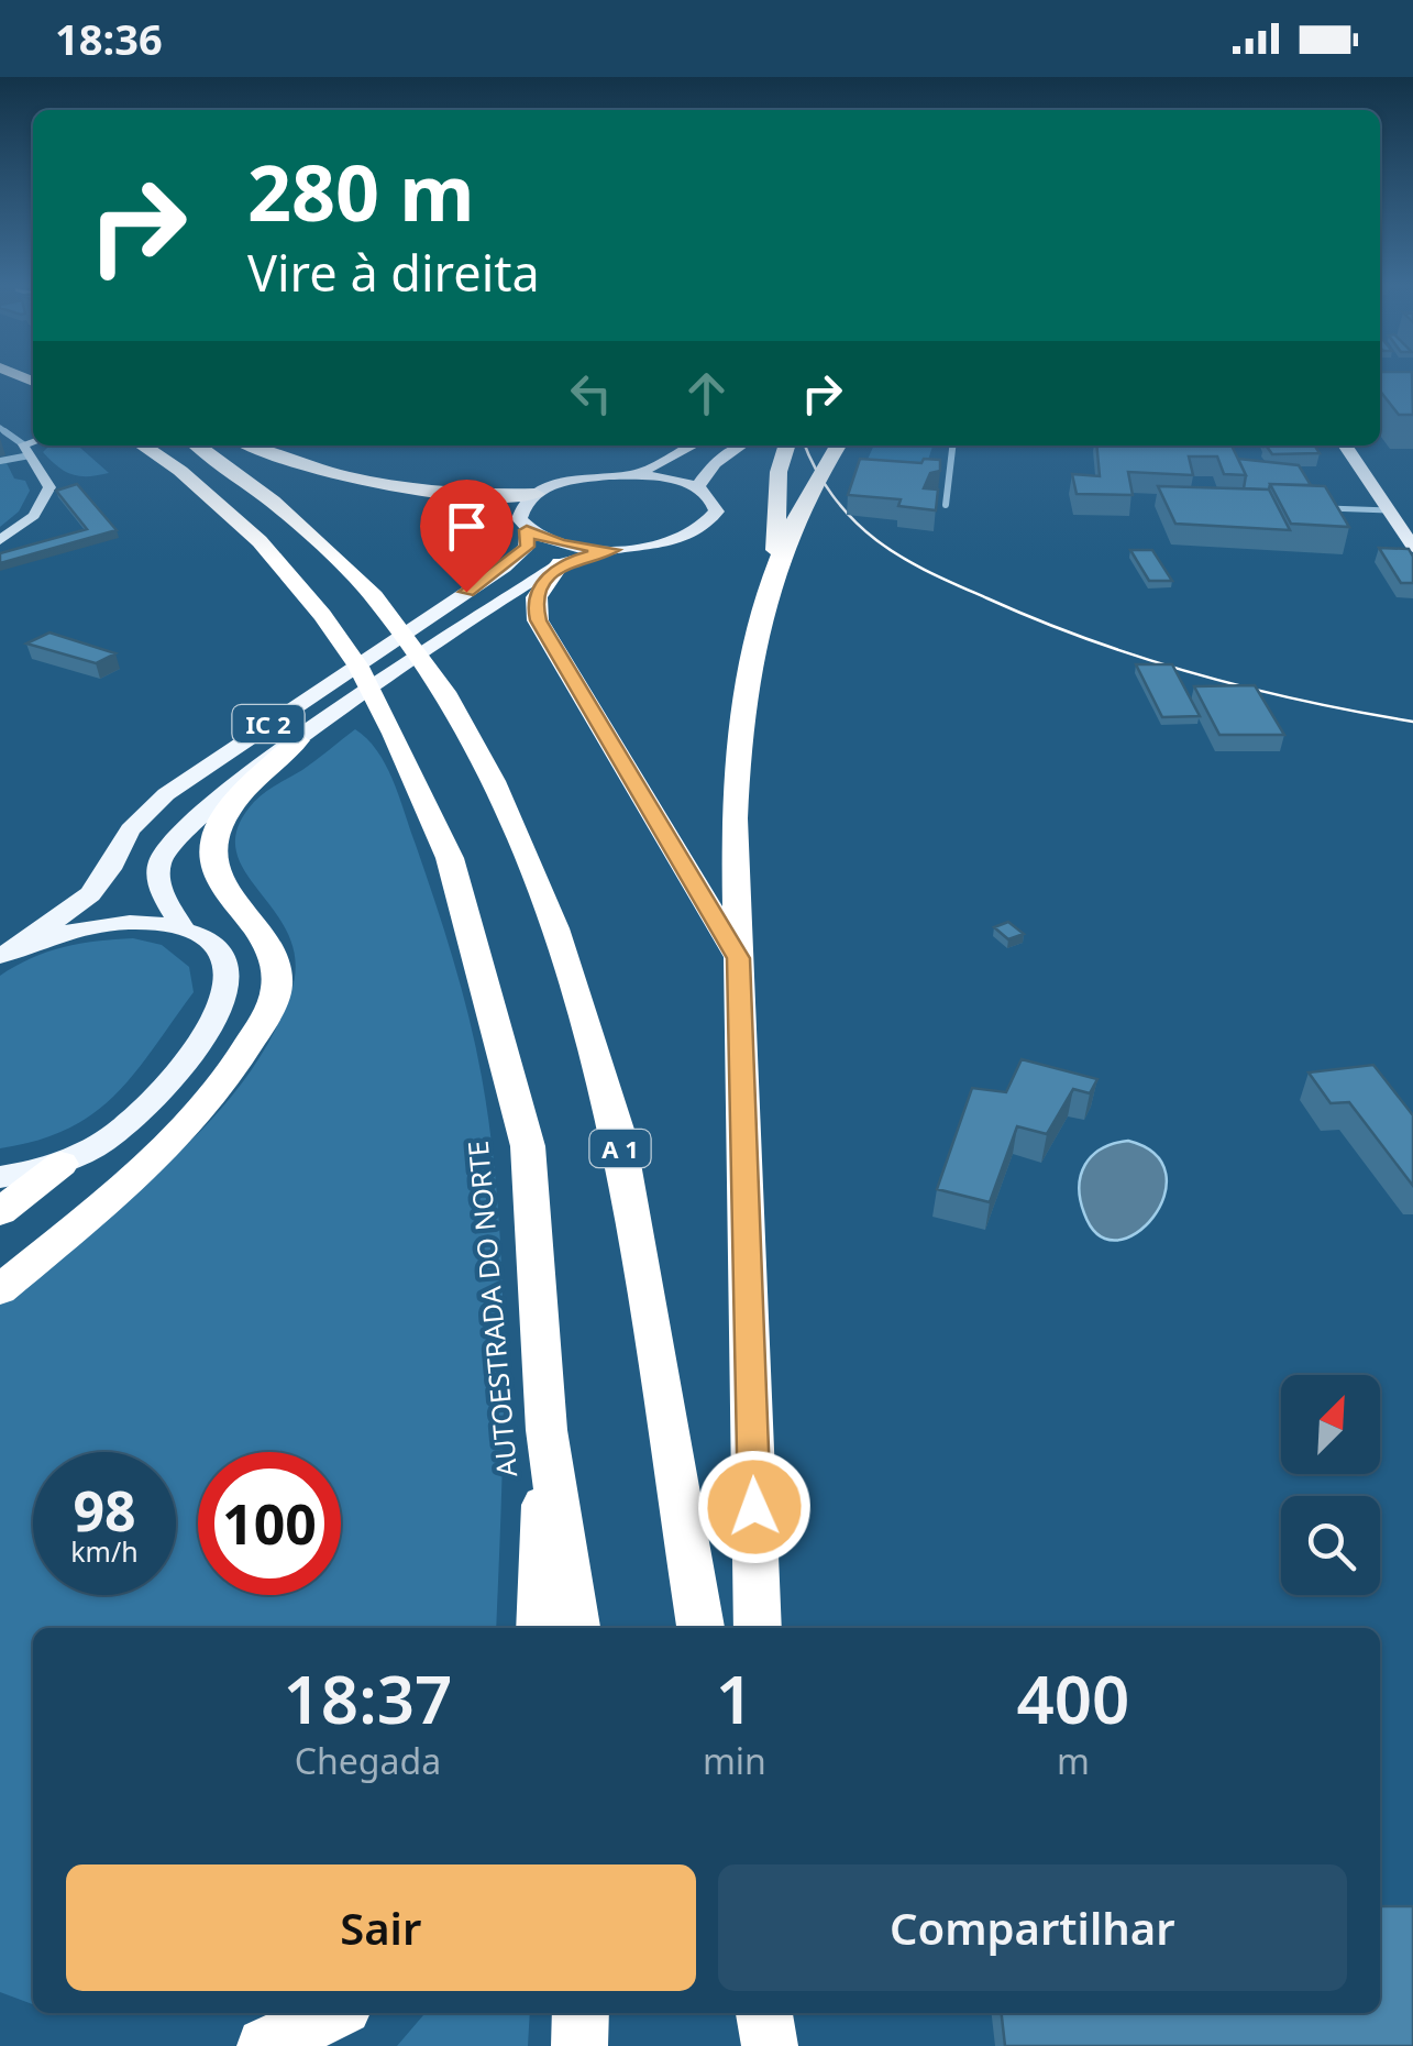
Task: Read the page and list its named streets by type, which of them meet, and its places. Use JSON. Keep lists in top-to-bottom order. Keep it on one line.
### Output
{"streets":{"highway":["A 1","AUTOESTRADA DO NORTE"],"main road":["IC 2"]},"north":"top right","page":{"status":"18:36","turn":["280 m","Vire à direita"],"speed":"98 km/h","limit":"100","eta":["18:37","Chegada","1","min","400","m"],"buttons":["Sair","Compartilhar"]}}
